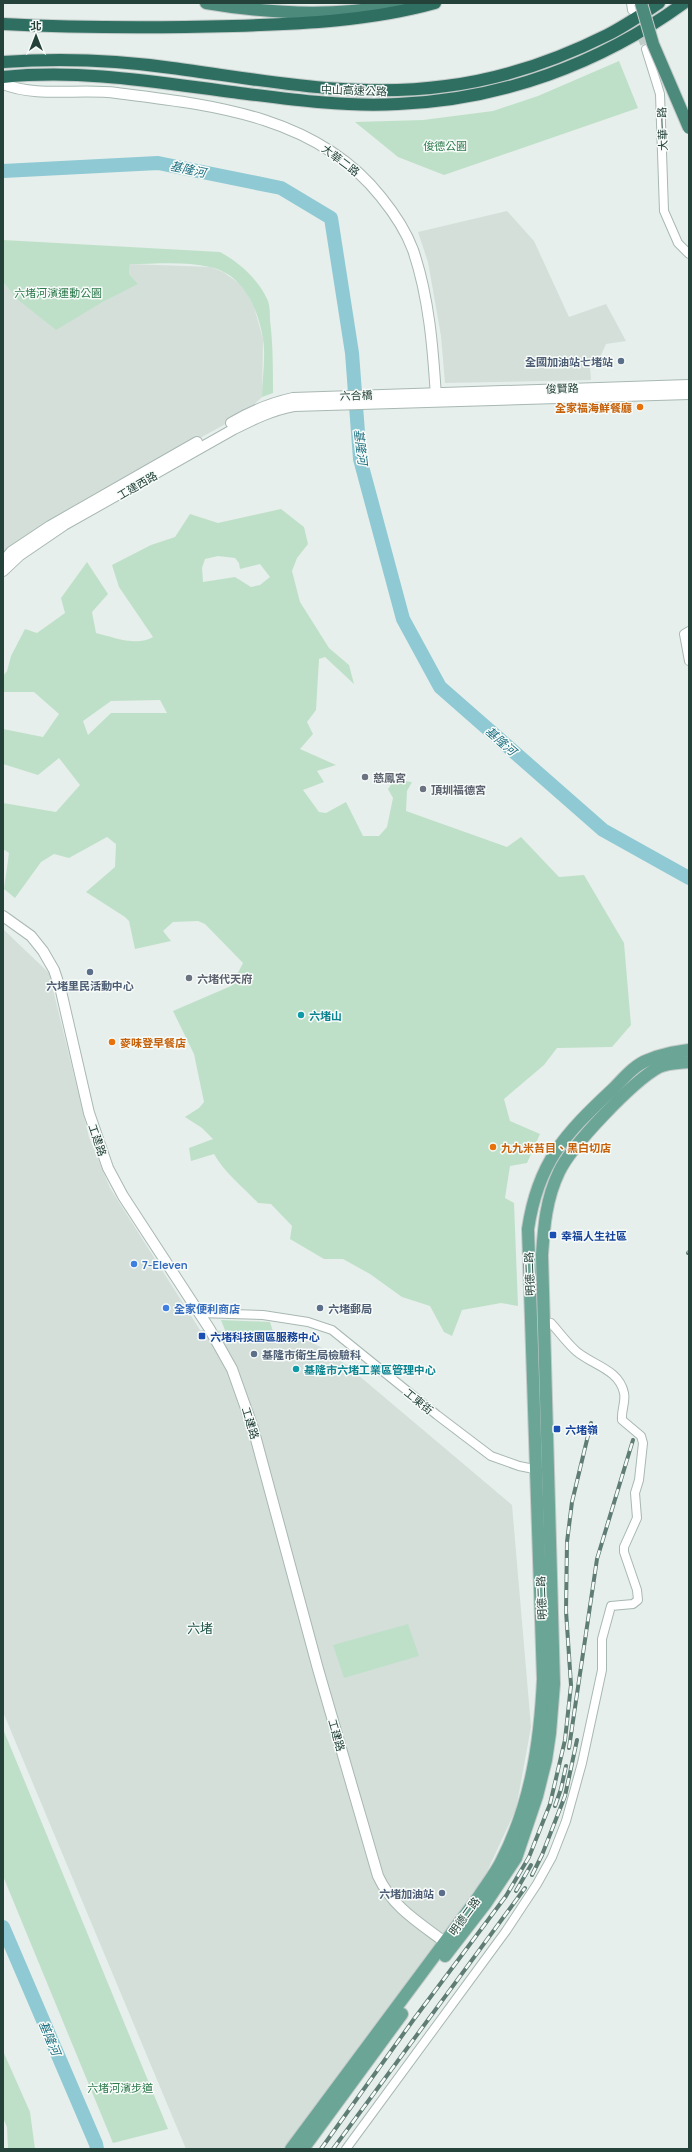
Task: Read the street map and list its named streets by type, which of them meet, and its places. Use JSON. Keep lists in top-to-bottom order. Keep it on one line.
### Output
{"streets":{"highway":["中山高速公路"],"main road":["明德二路"],"street":["大華一路","大華二路","俊賢路","六合橋","工建西路","工建路","工東街"]},"crossings":[["大華二路","俊賢路"],["大華二路","六合橋"],["俊賢路","六合橋"],["六合橋","工建西路"],["工建路","明德二路"],["工建路","工東街"],["明德二路","工東街"]],"districts":["六堵"],"water":["基隆河"],"parks":["俊德公園","六堵河濱運動公園","六堵河濱步道"],"places":{"other":["全國加油站七堵站","全家福海鮮餐廳","慈鳳宮","頂圳福德宮","六堵里民活動中心","六堵代天府","六堵山","麥味登早餐店","九九米苔目、黑白切店","7-Eleven","全家便利商店","六堵郵局","基隆市衛生局檢驗科","基隆市六堵工業區管理中心","六堵加油站"],"transit":["幸福人生社區","六堵科技園區服務中心","六堵嶺"]},"north":"top"}
